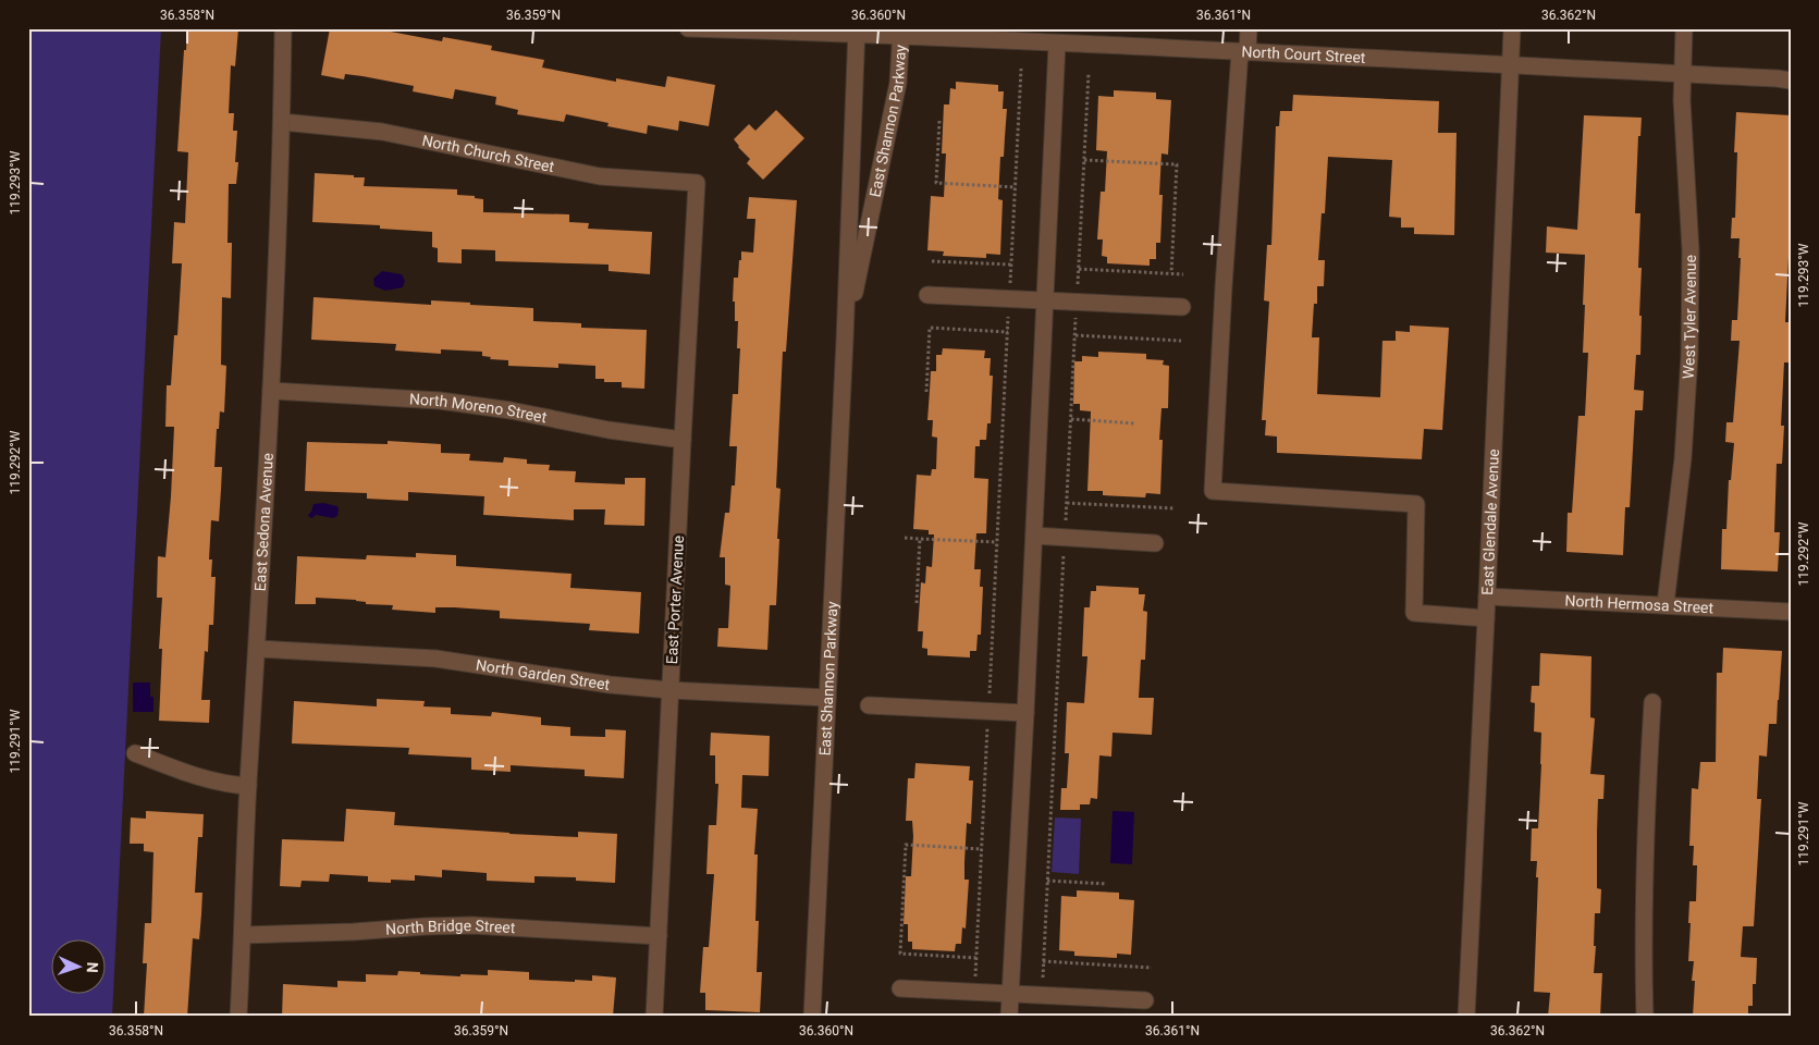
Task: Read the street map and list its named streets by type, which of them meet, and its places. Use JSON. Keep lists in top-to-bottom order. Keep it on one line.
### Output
{"streets":{"street":["North Court Street","East Shannon Parkway","North Church Street","West Tyler Avenue","North Moreno Street","East Sedona Avenue","East Glendale Avenue","East Porter Avenue","North Hermosa Street","North Garden Street","North Bridge Street"]},"crossings":[["North Court Street","East Shannon Parkway"],["North Court Street","West Tyler Avenue"],["North Court Street","East Glendale Avenue"],["East Shannon Parkway","North Garden Street"],["North Church Street","East Sedona Avenue"],["North Church Street","East Porter Avenue"],["West Tyler Avenue","North Hermosa Street"],["North Moreno Street","East Sedona Avenue"],["North Moreno Street","East Porter Avenue"],["East Sedona Avenue","North Garden Street"],["East Sedona Avenue","North Bridge Street"],["East Glendale Avenue","North Hermosa Street"],["East Porter Avenue","North Garden Street"],["East Porter Avenue","North Bridge Street"]],"north":"right","coordinates":["36.358°N","36.359°N","36.360°N","36.361°N","36.362°N","119.293°W","119.292°W","119.291°W"]}
